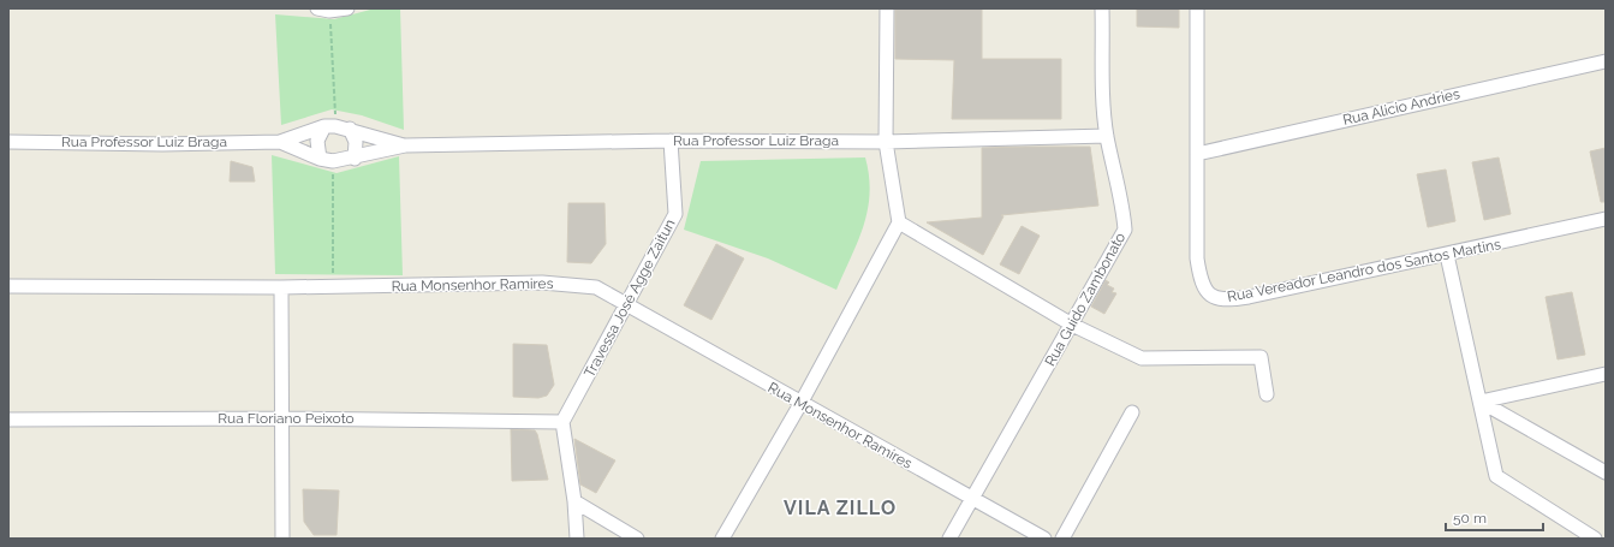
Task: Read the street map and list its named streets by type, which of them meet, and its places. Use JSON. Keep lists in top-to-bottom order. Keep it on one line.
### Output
{"streets":{"street":["Rua Alicio Andries","Rua Professor Luiz Braga","Rua Vereador Leandro dos Santos Martins","Rua Monsenhor Ramires","Travessa José Agge Zaitun","Rua Guido Zambonato","Rua Floriano Peixoto"]},"crossings":[["Rua Alicio Andries","Rua Vereador Leandro dos Santos Martins"],["Rua Professor Luiz Braga","Travessa José Agge Zaitun"],["Rua Professor Luiz Braga","Rua Guido Zambonato"],["Rua Monsenhor Ramires","Travessa José Agge Zaitun"],["Rua Monsenhor Ramires","Rua Guido Zambonato"],["Travessa José Agge Zaitun","Rua Floriano Peixoto"]],"districts":["VILA ZILLO"],"scale_bar":"50 m"}
